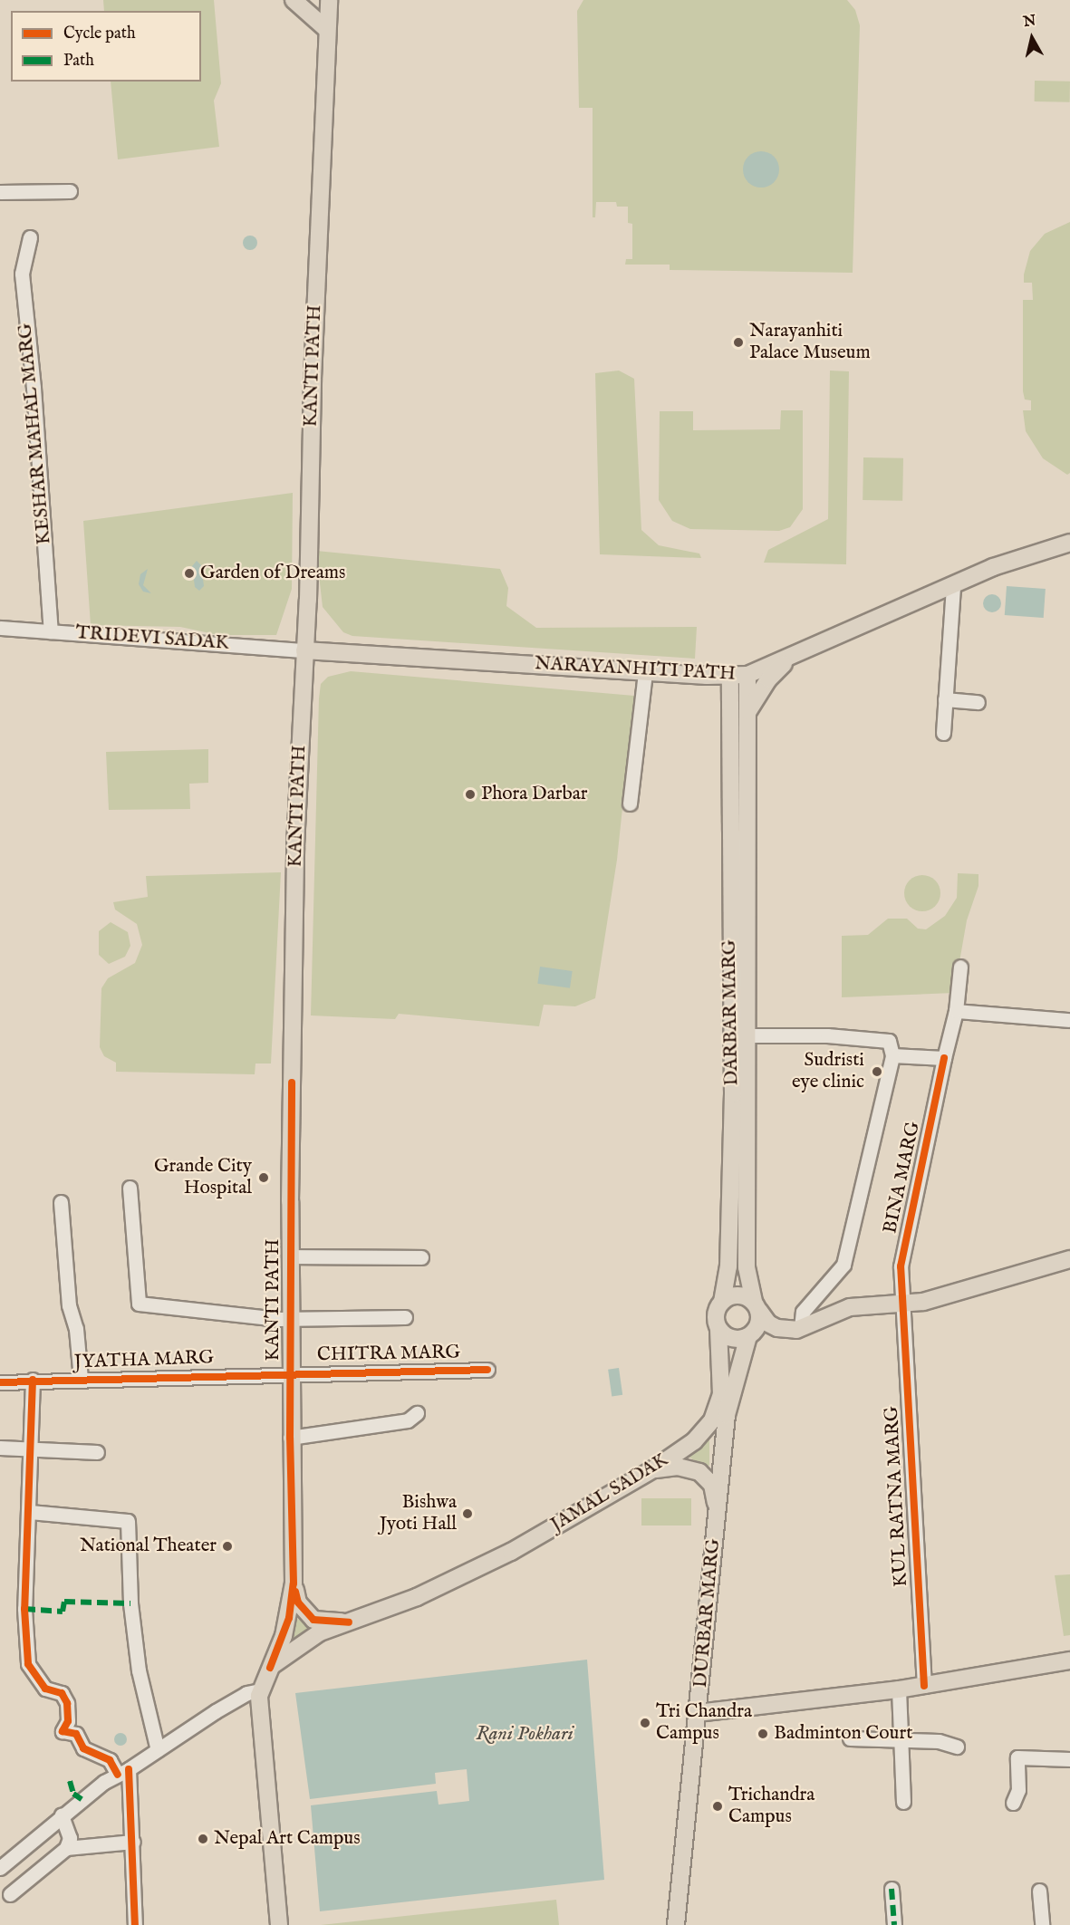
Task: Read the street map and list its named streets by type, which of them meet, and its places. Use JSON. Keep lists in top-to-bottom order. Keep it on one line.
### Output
{"streets":{"main road":["KANTI PATH","NARAYANHITI PATH","DARBAR MARG","JAMAL SADAK","DURBAR MARG"],"street":["KESHAR MAHAL MARG","TRIDEVI SADAK","BINA MARG","CHITRA MARG","JYATHA MARG","KUL RATNA MARG"]},"crossings":[["KANTI PATH","TRIDEVI SADAK"],["KANTI PATH","NARAYANHITI PATH"],["KANTI PATH","CHITRA MARG"],["KANTI PATH","JYATHA MARG"],["KANTI PATH","JAMAL SADAK"],["KESHAR MAHAL MARG","TRIDEVI SADAK"],["TRIDEVI SADAK","NARAYANHITI PATH"],["DARBAR MARG","JAMAL SADAK"],["DARBAR MARG","DURBAR MARG"],["BINA MARG","KUL RATNA MARG"],["CHITRA MARG","JYATHA MARG"],["JAMAL SADAK","DURBAR MARG"]],"water":["Rani Pokhari"],"places":["Narayanhiti Palace Museum","Garden of Dreams","Phora Darbar","Sudristi eye clinic","Grande City Hospital","Bishwa Jyoti Hall","National Theater","Tri Chandra Campus","Badminton Court","Trichandra Campus","Nepal Art Campus"],"legend":["Cycle path","Path"],"north":"top"}
